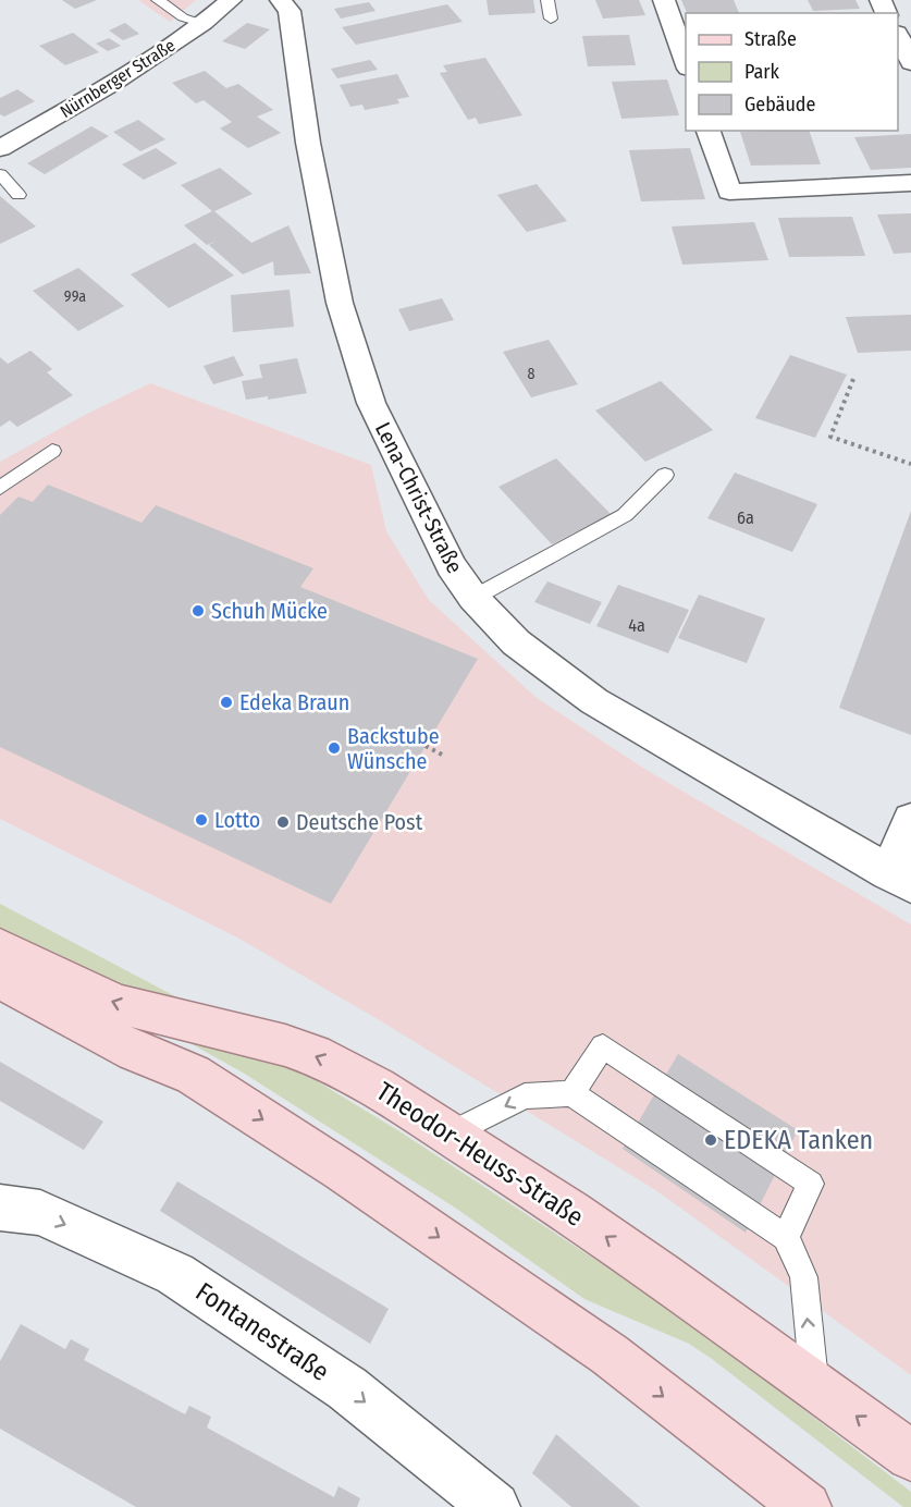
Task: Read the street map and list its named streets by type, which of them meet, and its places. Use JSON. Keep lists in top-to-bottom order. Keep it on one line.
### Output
{"streets":{"main road":["Theodor-Heuss-Straße"],"street":["Nürnberger Straße","Lena-Christ-Straße","Fontanestraße"]},"one_way":["Fontanestraße"],"places":["Schuh Mücke","Edeka Braun","Backstube Wünsche","Lotto","Deutsche Post","EDEKA Tanken"],"house_numbers":["99a","8","6a","4a"],"legend":["Straße","Park","Gebäude"]}
